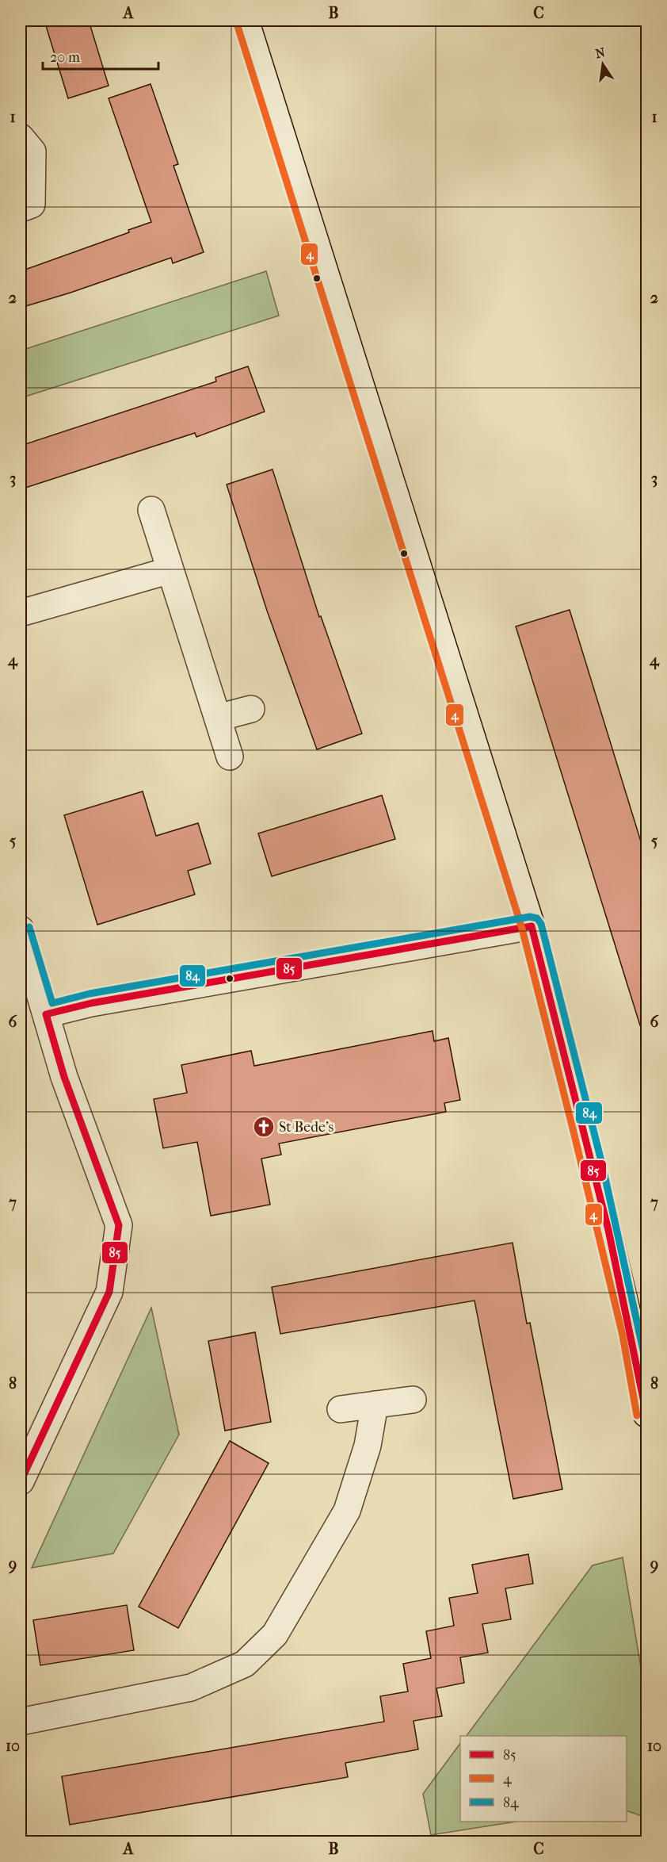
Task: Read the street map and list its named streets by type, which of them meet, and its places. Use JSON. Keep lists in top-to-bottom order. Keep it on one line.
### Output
{"places":{"church":["St Bede's"]},"lines":["transit line 4","transit line 84","transit line 85"],"legend":["85","4","84"],"scale_bar":"20 m","north":"top","grid":{"columns":["A","B","C"],"rows":["1","2","3","4","5","6","7","8","9","10"]}}
